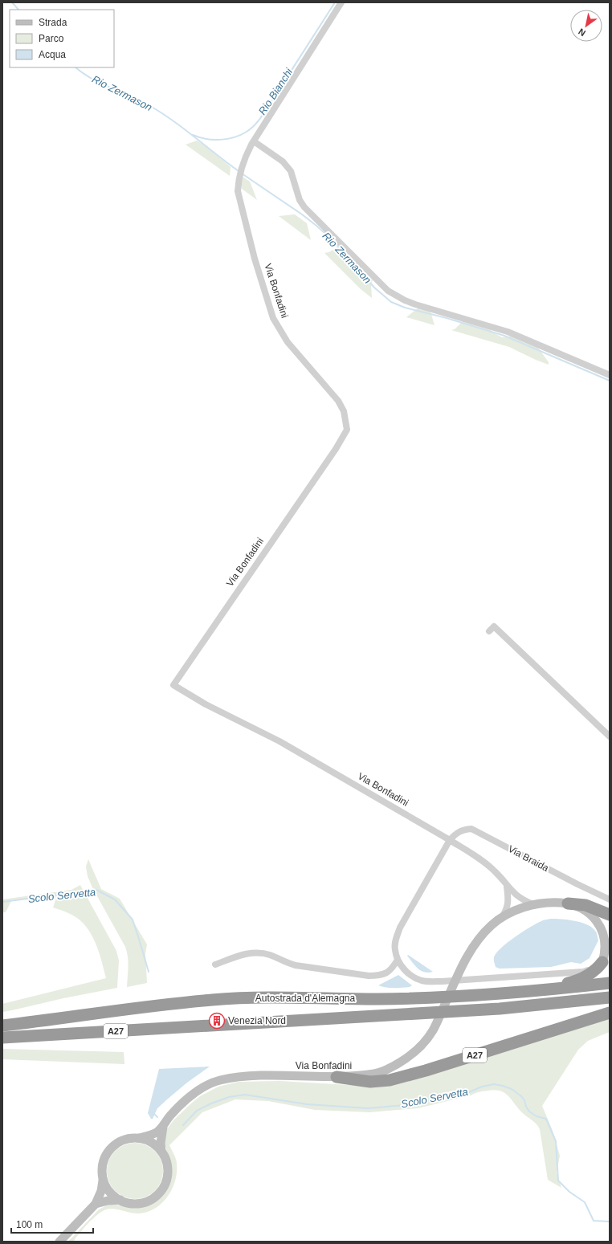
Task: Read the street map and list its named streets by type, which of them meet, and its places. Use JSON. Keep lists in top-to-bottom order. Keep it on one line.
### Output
{"streets":{"highway":["Autostrada d'Alemagna","A27"],"main road":["Via Bonfadini"],"street":["Via Braida"]},"crossings":[["Via Bonfadini","Via Braida"],["Via Bonfadini","A27"],["Autostrada d'Alemagna","A27"]],"water":["Rio Bianchi","Rio Zermason","Scolo Servetta"],"places":{"building":["Venezia Nord"]},"legend":["Strada","Parco","Acqua"],"scale_bar":"100 m","north":"bottom left"}
